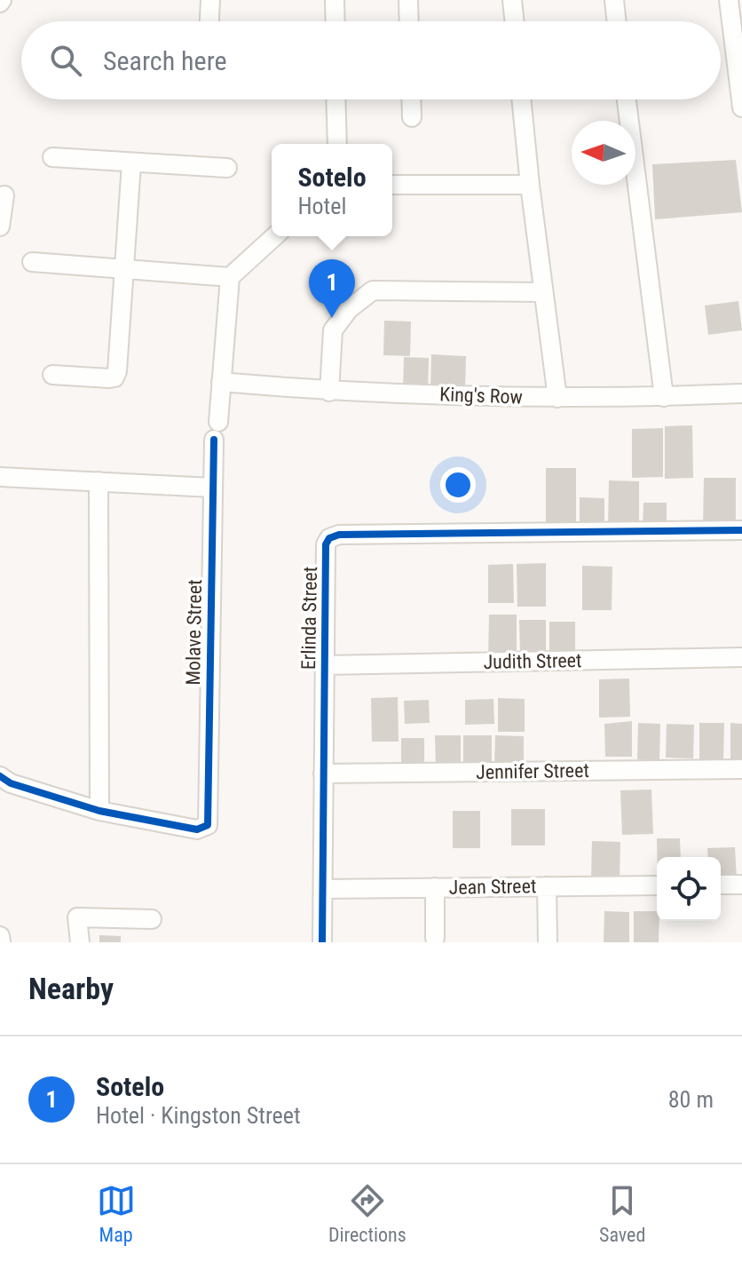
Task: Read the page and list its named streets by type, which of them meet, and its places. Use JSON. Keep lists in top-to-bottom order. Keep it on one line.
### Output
{"streets":{"street":["King's Row","Erlinda Street","Molave Street","Judith Street","Jennifer Street","Jean Street"]},"crossings":[["King's Row","Molave Street"],["Erlinda Street","Judith Street"],["Erlinda Street","Jennifer Street"],["Erlinda Street","Jean Street"]],"north":"left","page":{"search":"Search here","popup":["Sotelo","Hotel"],"pins":"1","heading":"Nearby","list":[{"mark":"1","name":"Sotelo","note":"Hotel · Kingston Street","value":"80 m"}],"nav":["Map","Directions","Saved"]}}
